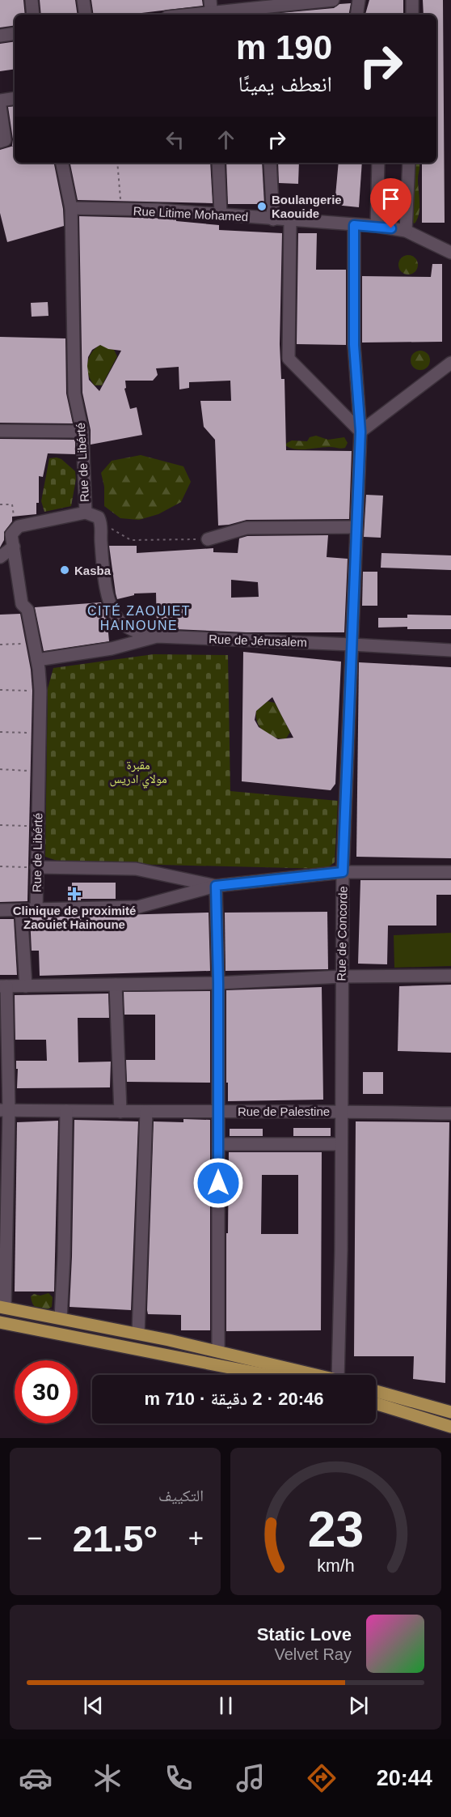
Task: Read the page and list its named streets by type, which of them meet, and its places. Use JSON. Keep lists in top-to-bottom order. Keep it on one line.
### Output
{"streets":{"street":["Rue Litime Mohamed","Rue de Libérté","Rue de Jérusalem","Rue de Concorde","Rue de Palestine"]},"crossings":[["Rue Litime Mohamed","Rue de Libérté"],["Rue Litime Mohamed","Rue de Concorde"],["Rue de Libérté","Rue de Jérusalem"],["Rue de Jérusalem","Rue de Concorde"],["Rue de Concorde","Rue de Palestine"]],"districts":["CITÉ ZAOUIET HAINOUNE"],"parks":["مقبرة مولاي ادريس"],"places":{"other":["Boulangerie Kaouide","Kasba"],"health":["Clinique de proximité Zaouiet Hainoune"]},"page":{"turn":["190 m","انعطف يمينًا"],"limit":"30","trip":"20:46 · 2 دقيقة · 710 m","tile":"التكييف","heat":["−","21.5°","+"],"song":["Static Love","Velvet Ray"],"tabs":"20:44","gauge":["23","km/h"]}}
